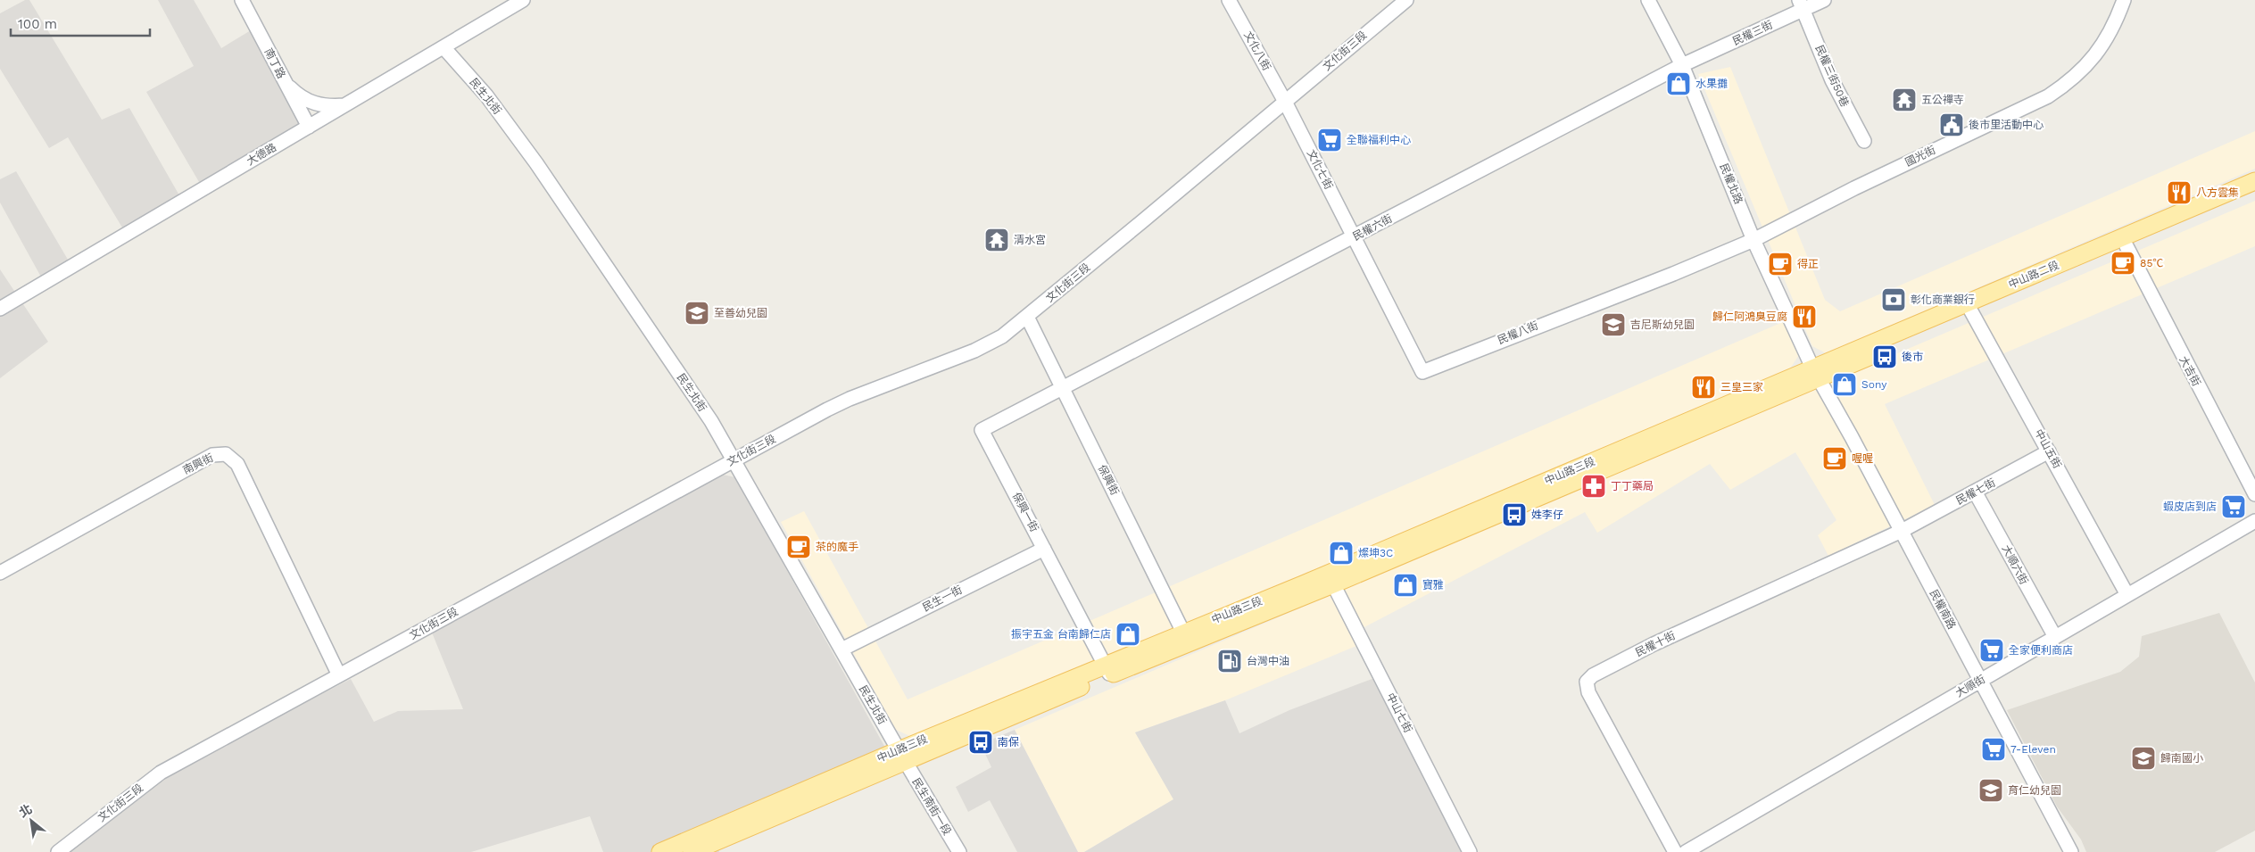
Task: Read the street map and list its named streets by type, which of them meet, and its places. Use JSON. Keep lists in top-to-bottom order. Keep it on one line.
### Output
{"streets":{"main road":["中山路二段","中山路三段"],"street":["民權三街","文化八街","文化街三段","南丁路","民權三街50巷","民生北街","大德路","國光街","文化七街","民權北路","民權六街","民權八街","大吉街","中山五街","南興街","保興街","民權七街","保興一街","大順六街","民生一街","民權南路","民權十街","大順街","中山七街","民生南街一段"]},"crossings":[["民權三街","民權三街50巷"],["民權三街","民權北路"],["民權三街","民權六街"],["文化八街","文化街三段"],["文化八街","文化七街"],["文化街三段","民生北街"],["文化街三段","文化七街"],["文化街三段","南興街"],["文化街三段","保興街"],["南丁路","大德路"],["民生北街","大德路"],["民生北街","中山路三段"],["民生北街","民生一街"],["民生北街","民生南街一段"],["國光街","民權北路"],["國光街","民權八街"],["文化七街","民權六街"],["文化七街","民權八街"],["民權北路","民權六街"],["民權北路","中山路二段"],["民權北路","民權八街"],["民權北路","中山路三段"],["民權北路","民權南路"],["民權六街","民權八街"],["民權六街","保興街"],["民權六街","保興一街"],["中山路二段","大吉街"],["中山路二段","中山五街"],["中山路二段","中山路三段"],["中山路二段","民權南路"],["中山五街","民權七街"],["中山五街","大順街"],["中山路三段","保興街"],["中山路三段","保興一街"],["中山路三段","民權南路"],["中山路三段","中山七街"],["中山路三段","民生南街一段"],["保興街","保興一街"],["民權七街","大順六街"],["民權七街","民權南路"],["民權七街","民權十街"],["保興一街","民生一街"],["大順六街","大順街"],["民權南路","民權十街"],["民權南路","大順街"]],"places":{"shop":["水果攤","Sony","燦坤3C","寶雅","振宇五金 台南歸仁店"],"temple":["五公禪寺","清水宮"],"public building":["後市里活動中心"],"supermarket":["全聯福利中心","蝦皮店到店","全家便利商店","7-Eleven"],"restaurant":["八方雲集","歸仁阿鴻臭豆腐","三皇三家"],"cafe":["85℃","得正","喔喔","茶的魔手"],"bank":["彰化商業銀行"],"school or university":["至善幼兒園","吉尼斯幼兒園","歸南國小","育仁幼兒園"],"bus stop":["後市","姓李仔","南保"],"pharmacy":["丁丁藥局"],"fuel station":["台灣中油"]},"scale_bar":"100 m","north":"top left"}
